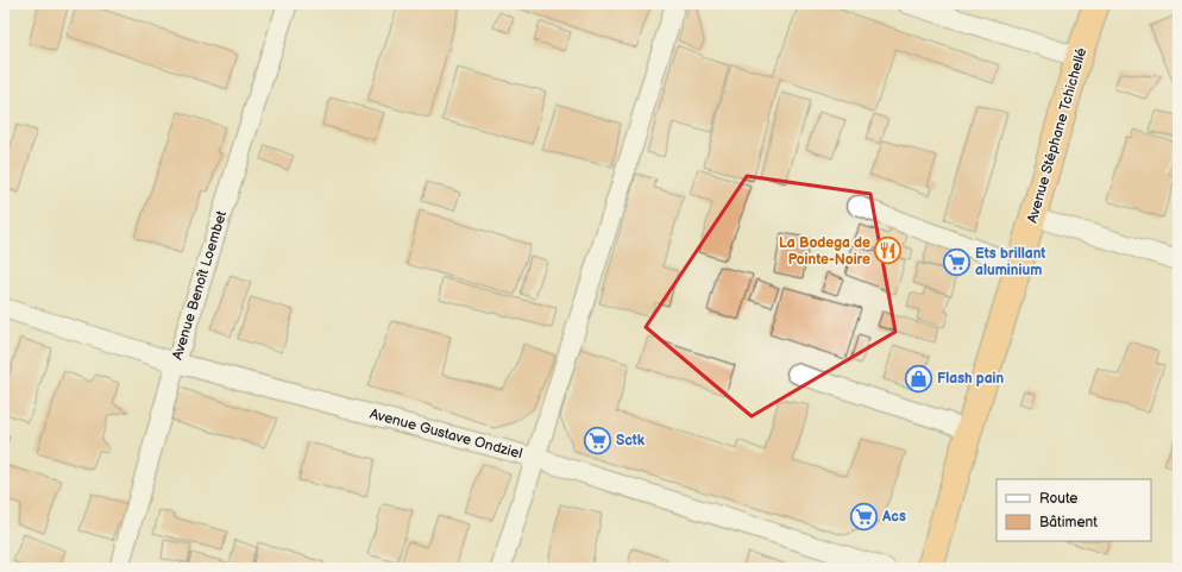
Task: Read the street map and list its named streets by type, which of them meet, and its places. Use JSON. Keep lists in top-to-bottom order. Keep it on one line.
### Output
{"streets":{"highway":["Avenue Stéphane Tchichellé"],"street":["Avenue Benoît Loembet","Avenue Gustave Ondziel"]},"crossings":[["Avenue Benoît Loembet","Avenue Gustave Ondziel"]],"places":{"restaurant":["La Bodega de Pointe-Noire"],"supermarket":["Ets brillant aluminium","Sctk","Acs"],"shop":["Flash pain"]},"legend":["Route","Bâtiment"]}
